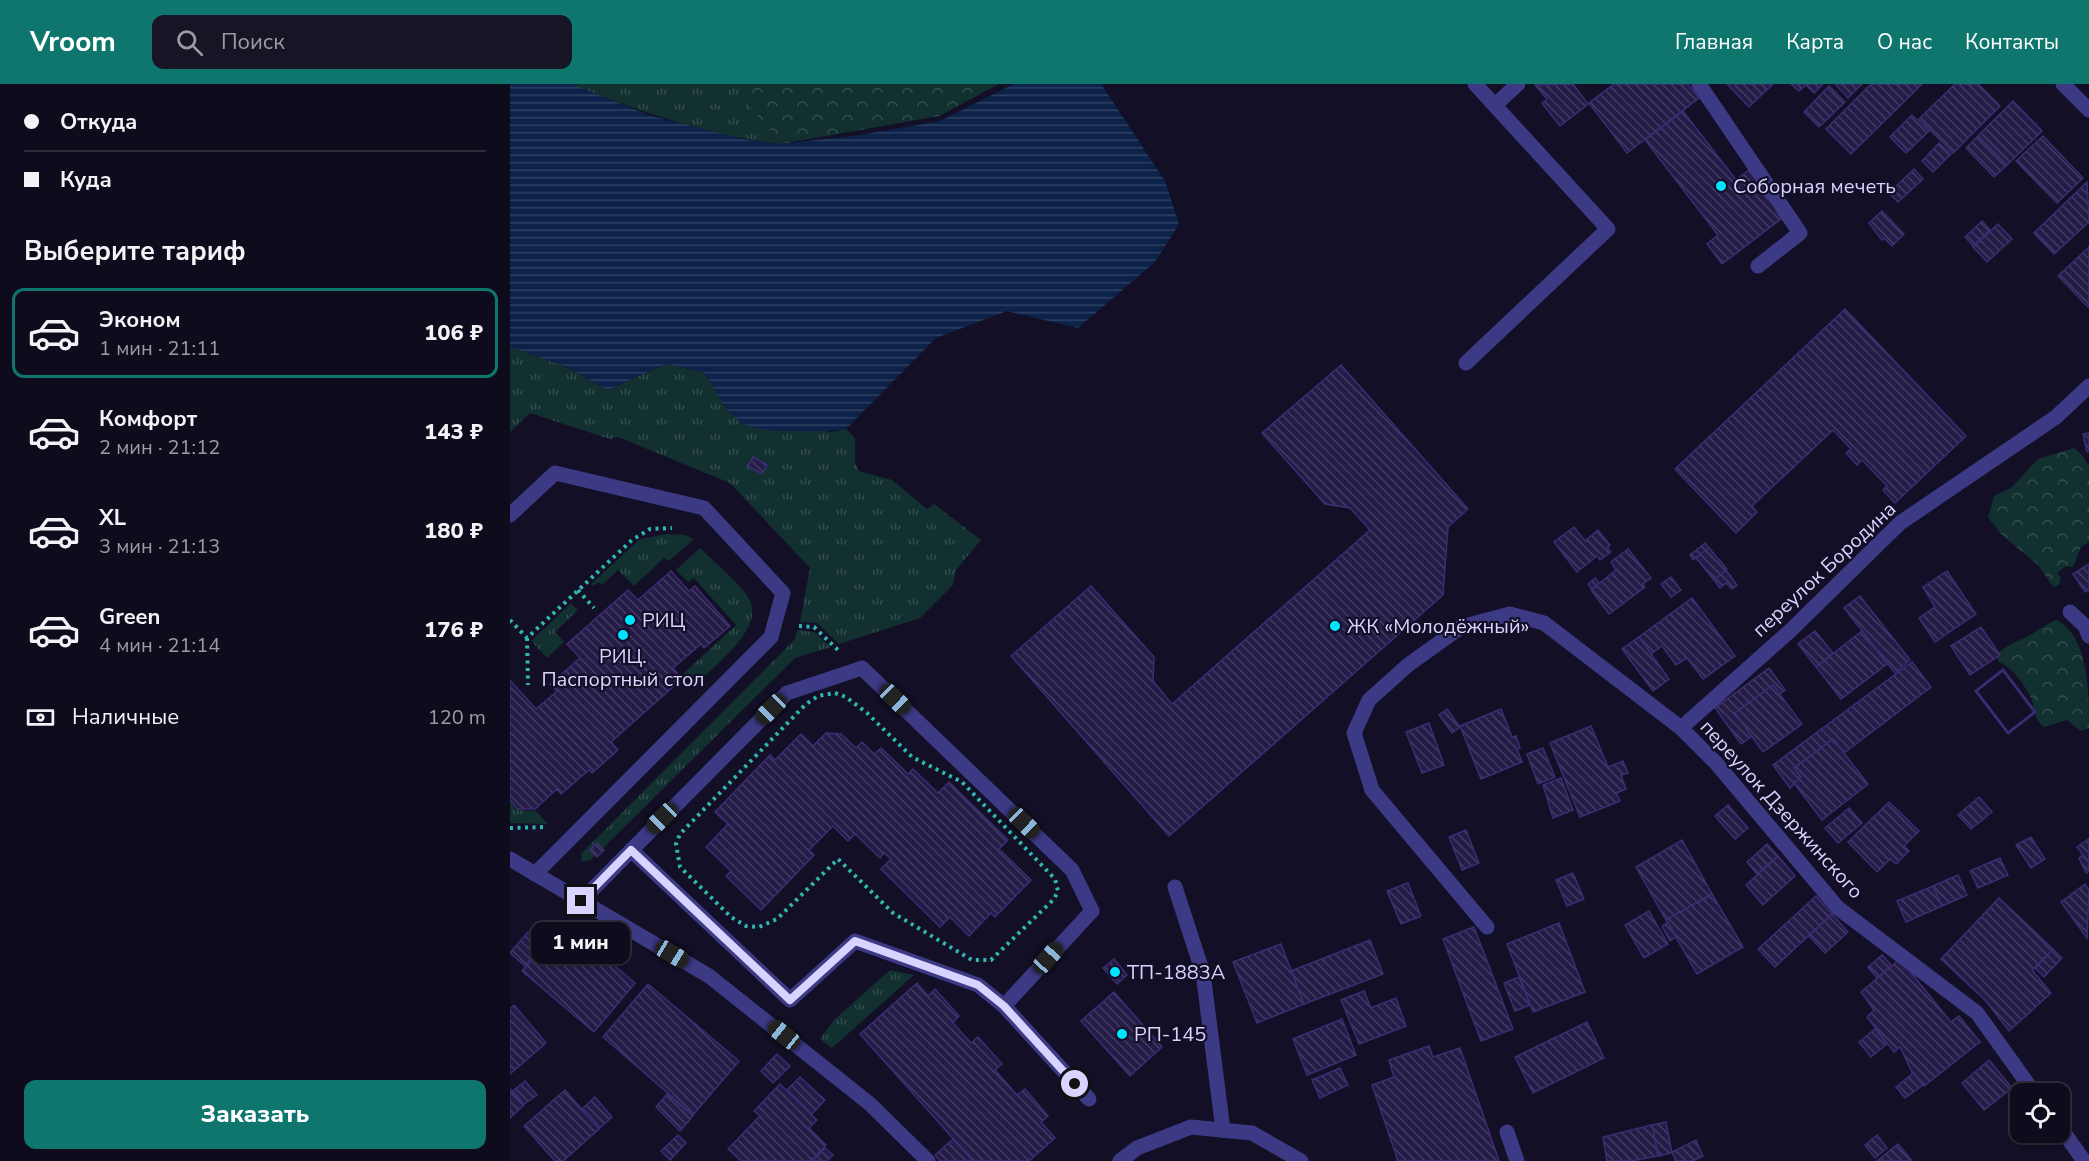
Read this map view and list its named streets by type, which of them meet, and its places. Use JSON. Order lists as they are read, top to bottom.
{
  "streets": {
    "street": ["переулок Бородина", "переулок Дзержинского"]
  },
  "crossings": [
    ["переулок Бородина", "переулок Дзержинского"]
  ],
  "places": [
    "Соборная мечеть",
    "РИЦ",
    "ЖК «Молодёжный»",
    "РИЦ. Паспортный стол",
    "ТП-1883А",
    "РП-145"
  ],
  "page": {
    "header": "Vroom",
    "search": "Поиск",
    "nav": [
      "Главная",
      "Карта",
      "О нас",
      "Контакты"
    ],
    "banner": ["Откуда", "Куда"],
    "heading": "Выберите тариф",
    "list": [
      {
        "name": "Эконом",
        "note": "1 мин · 21:11",
        "value": "106 ₽"
      },
      {
        "name": "Комфорт",
        "note": "2 мин · 21:12",
        "value": "143 ₽"
      },
      {
        "name": "XL",
        "note": "3 мин · 21:13",
        "value": "180 ₽"
      },
      {
        "name": "Green",
        "note": "4 мин · 21:14",
        "value": "176 ₽"
      }
    ],
    "pay": ["Наличные", "120 m"],
    "bubble": "1 мин",
    "buttons": "Заказать"
  }
}
